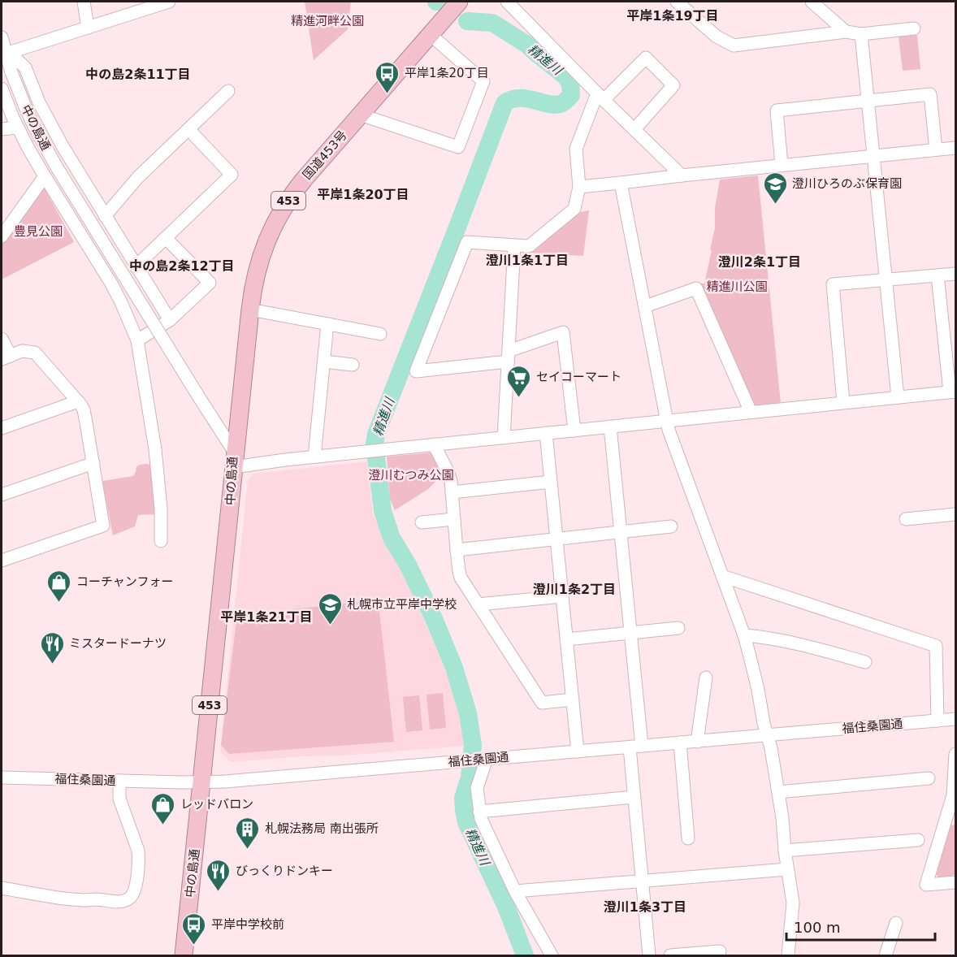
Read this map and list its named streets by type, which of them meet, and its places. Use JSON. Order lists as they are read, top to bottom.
{
  "streets": {
    "highway": ["中の島通", "国道453号", "453"],
    "street": ["福住桑園通"]
  },
  "crossings": [
    ["中の島通", "国道453号"],
    ["中の島通", "福住桑園通"]
  ],
  "districts": [
    "平岸1条19丁目",
    "中の島2条11丁目",
    "平岸1条20丁目",
    "澄川1条1丁目",
    "澄川2条1丁目",
    "中の島2条12丁目",
    "澄川1条2丁目",
    "平岸1条21丁目",
    "澄川1条3丁目"
  ],
  "water": ["精進川"],
  "parks": [
    "精進河畔公園",
    "豊見公園",
    "精進川公園",
    "澄川むつみ公園"
  ],
  "places": {
    "bus stop": ["平岸1条20丁目", "平岸中学校前"],
    "school or university": ["澄川ひろのぶ保育園", "札幌市立平岸中学校"],
    "supermarket": ["セイコーマート"],
    "shop": ["コーチャンフォー", "レッドバロン"],
    "restaurant": ["ミスタードーナツ", "びっくりドンキー"],
    "building": ["札幌法務局 南出張所"]
  },
  "scale_bar": "100 m"
}
